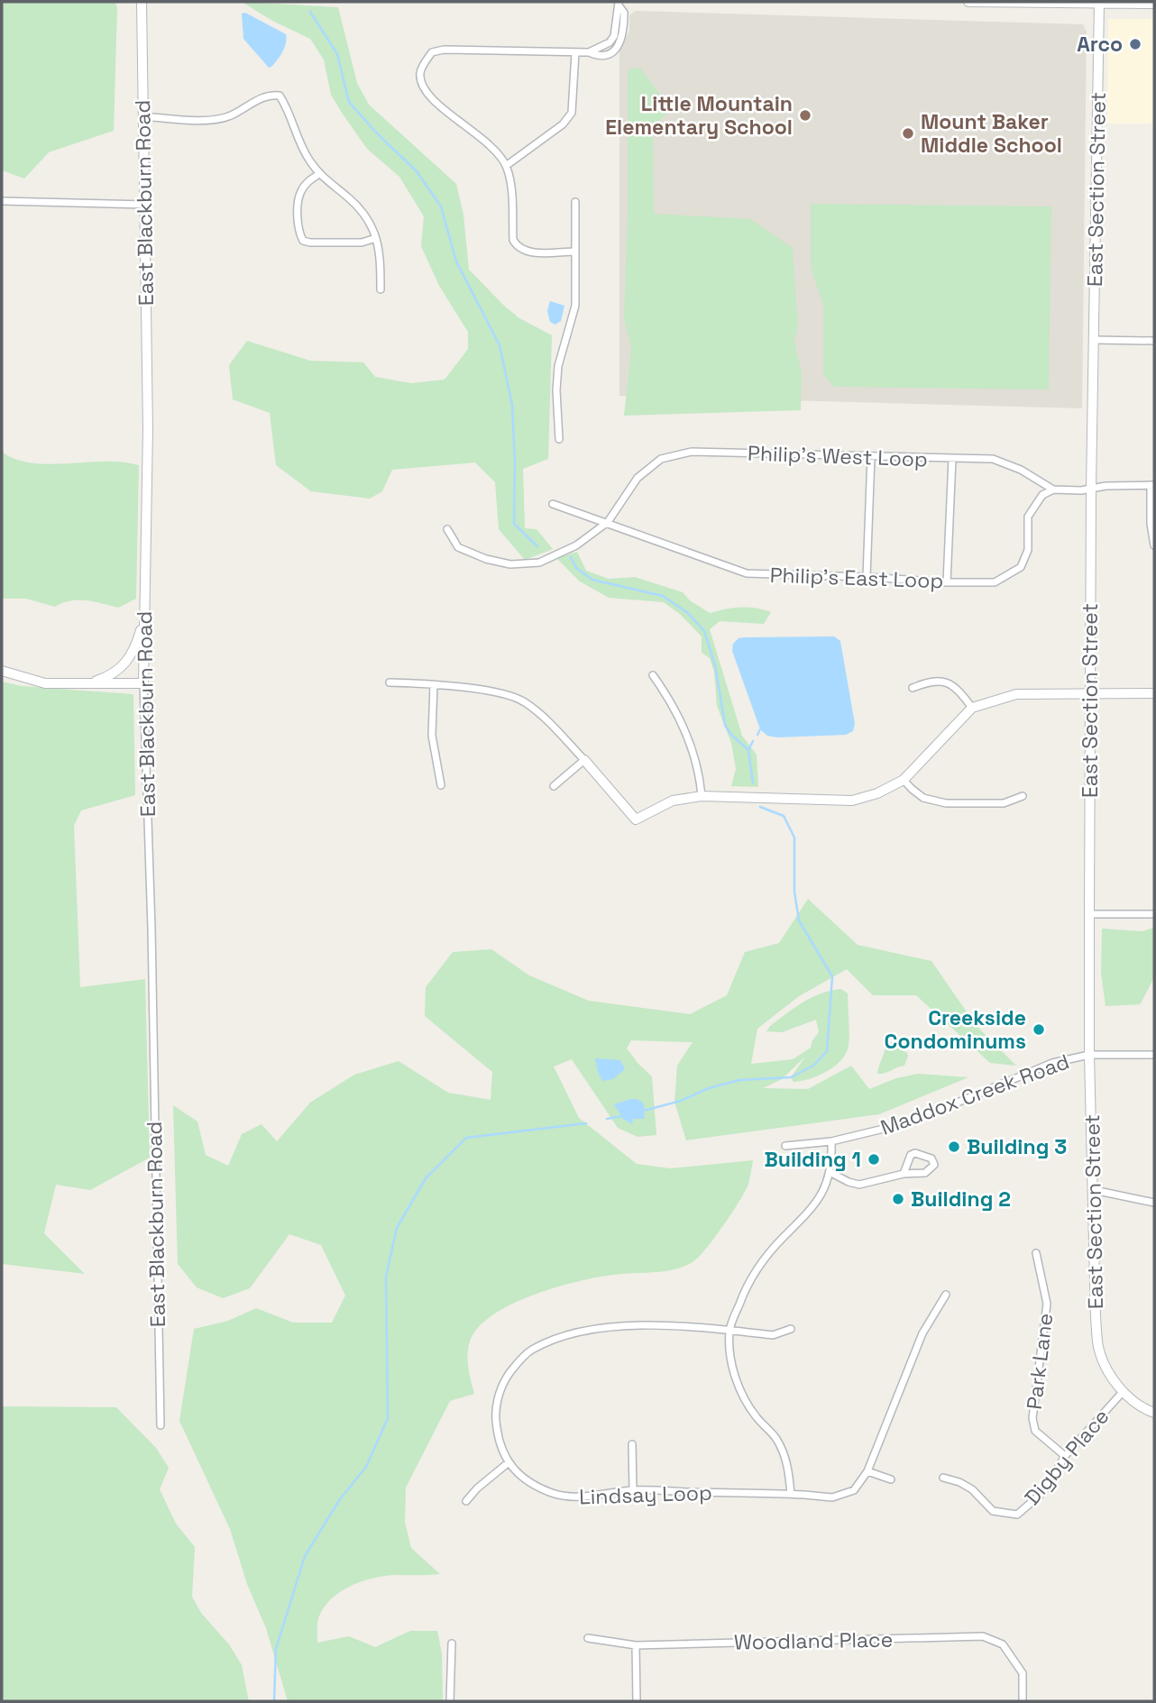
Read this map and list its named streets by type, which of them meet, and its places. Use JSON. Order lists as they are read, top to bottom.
{
  "streets": {
    "street": [
      "East Section Street",
      "East Blackburn Road",
      "Philip's West Loop",
      "Philip's East Loop",
      "Maddox Creek Road",
      "Park Lane",
      "Digby Place",
      "Lindsay Loop",
      "Woodland Place"
    ]
  },
  "crossings": [
    ["East Section Street", "Maddox Creek Road"],
    ["East Section Street", "Digby Place"],
    ["Philip's West Loop", "Philip's East Loop"],
    ["Park Lane", "Digby Place"]
  ],
  "places": [
    "Arco",
    "Little Mountain Elementary School",
    "Mount Baker Middle School",
    "Creekside Condominums",
    "Building 3",
    "Building 1",
    "Building 2"
  ]
}
